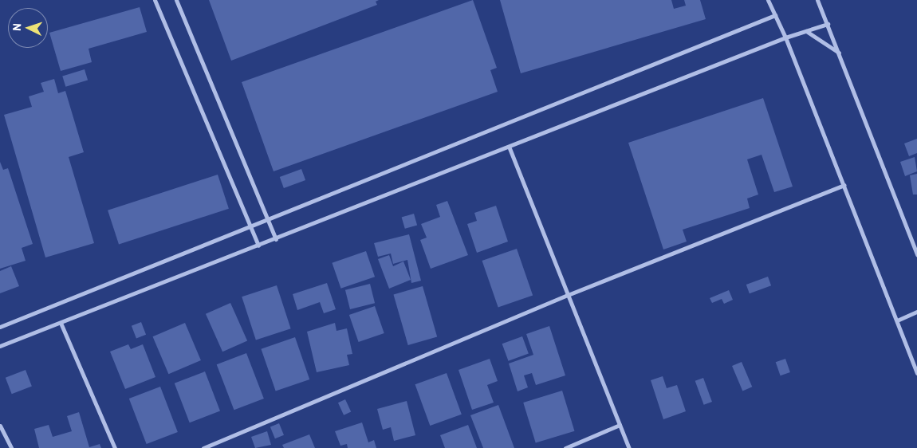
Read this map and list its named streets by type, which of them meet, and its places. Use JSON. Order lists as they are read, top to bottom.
{
  "north": "left"
}
